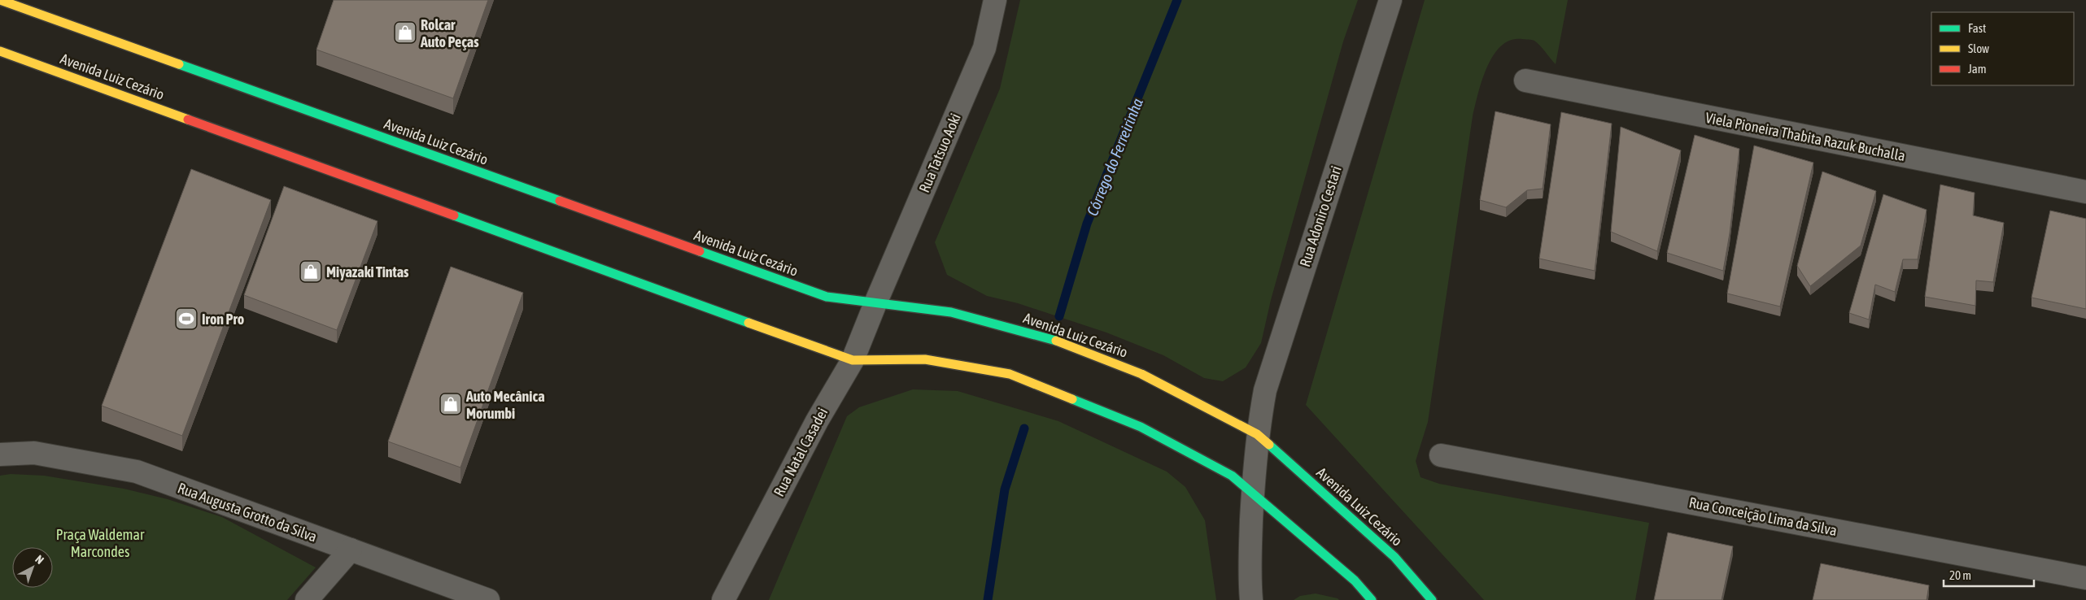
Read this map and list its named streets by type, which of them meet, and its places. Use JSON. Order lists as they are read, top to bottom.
{
  "streets": {
    "street": [
      "Avenida Luiz Cezário",
      "Viela Pioneira Thabita Razuk Buchalla",
      "Rua Tatsuo Aoki",
      "Rua Adoniro Cestari",
      "Rua Natal Casadei",
      "Rua Augusta Grotto da Silva",
      "Rua Conceição Lima da Silva"
    ]
  },
  "crossings": [
    ["Avenida Luiz Cezário", "Rua Tatsuo Aoki"],
    ["Avenida Luiz Cezário", "Rua Adoniro Cestari"],
    ["Avenida Luiz Cezário", "Rua Natal Casadei"],
    ["Rua Tatsuo Aoki", "Rua Natal Casadei"]
  ],
  "water": ["Córrego do Ferreirinha"],
  "parks": ["Praça Waldemar Marcondes"],
  "places": {
    "shop": ["Rolcar Auto Peças", "Miyazaki Tintas", "Auto Mecânica Morumbi"],
    "sports": ["Iron Pro"]
  },
  "legend": ["Fast", "Slow", "Jam"],
  "scale_bar": "20 m",
  "north": "top right"
}
